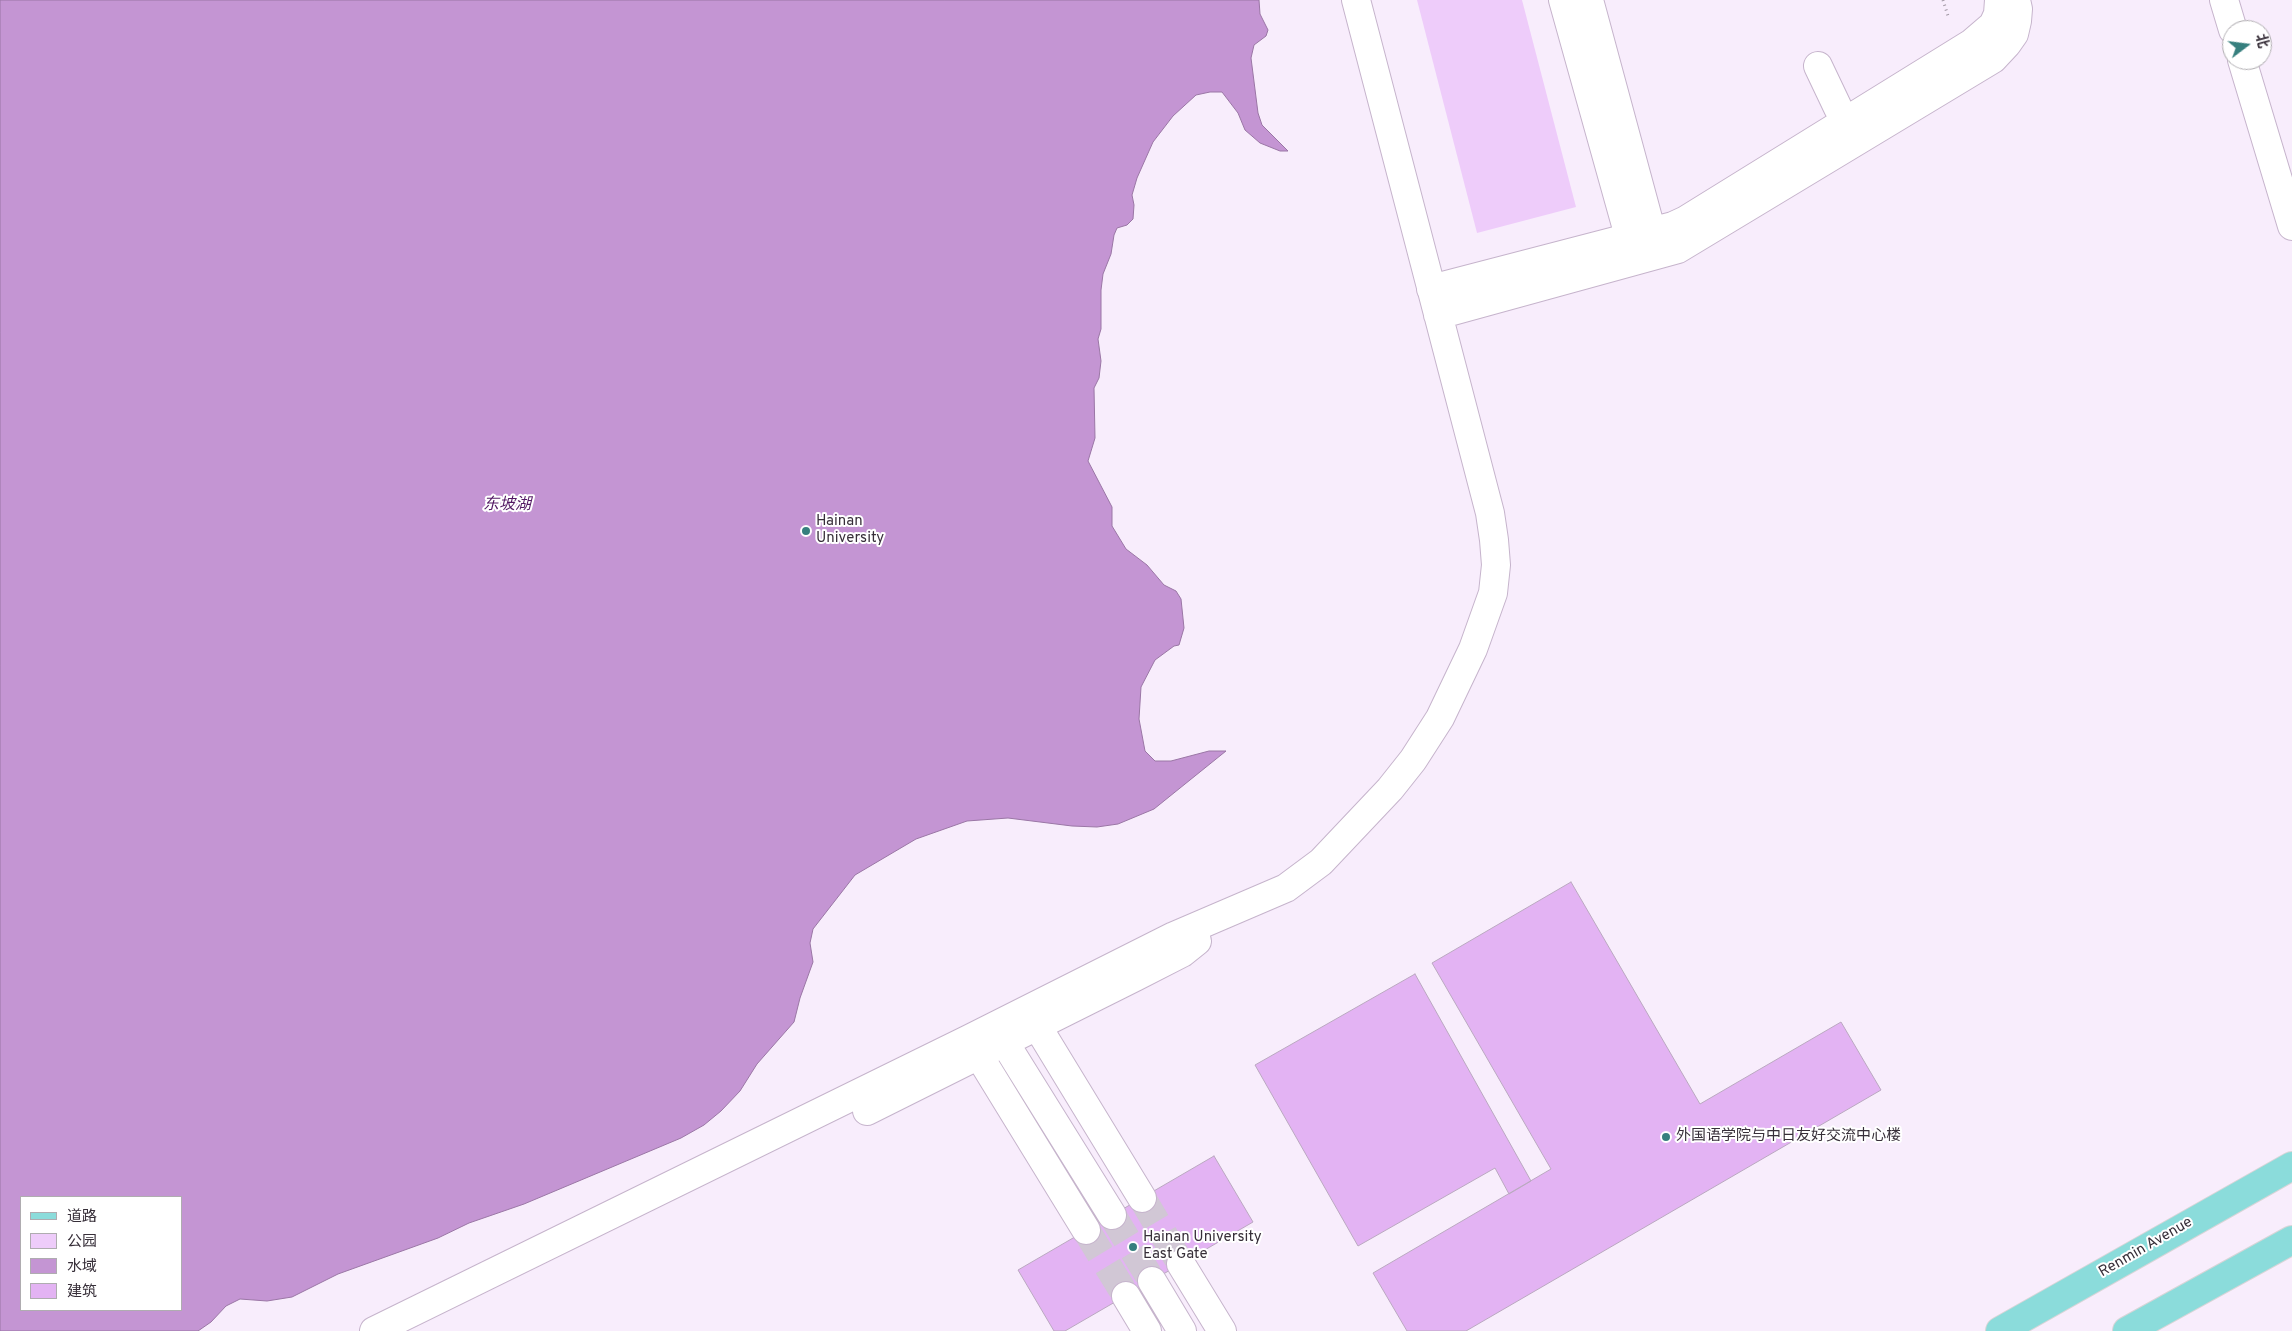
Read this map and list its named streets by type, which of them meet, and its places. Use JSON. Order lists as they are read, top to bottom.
{
  "streets": {
    "main road": ["Renmin Avenue"]
  },
  "water": ["东坡湖"],
  "places": ["Hainan University", "外国语学院与中日友好交流中心楼", "Hainan University East Gate"],
  "legend": [
    "道路",
    "公园",
    "水域",
    "建筑"
  ],
  "north": "right"
}
